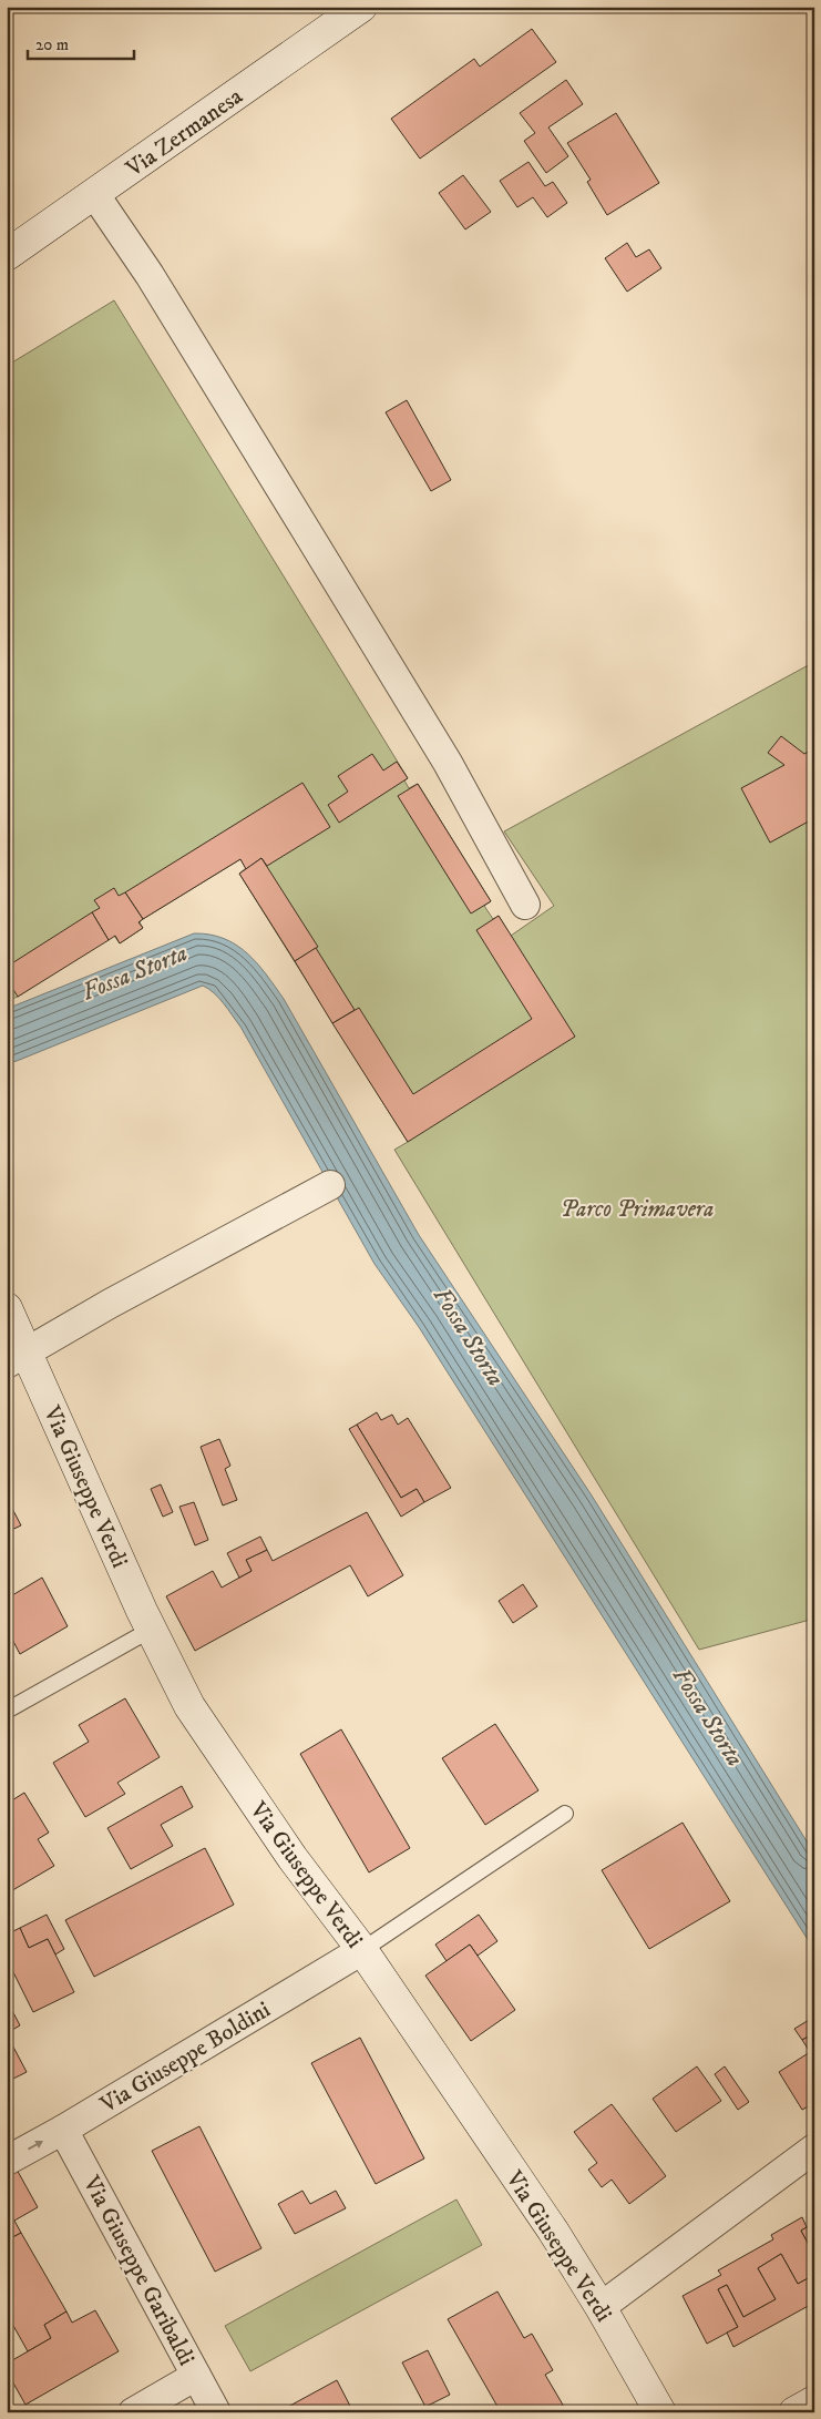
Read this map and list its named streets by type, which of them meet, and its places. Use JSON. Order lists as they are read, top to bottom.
{
  "streets": {
    "street": [
      "Via Zermanesa",
      "Via Giuseppe Verdi",
      "Via Giuseppe Boldini",
      "Via Giuseppe Garibaldi"
    ]
  },
  "crossings": [
    ["Via Giuseppe Verdi", "Via Giuseppe Boldini"],
    ["Via Giuseppe Boldini", "Via Giuseppe Garibaldi"]
  ],
  "water": ["Fossa Storta"],
  "parks": ["Parco Primavera"],
  "scale_bar": "20 m"
}
